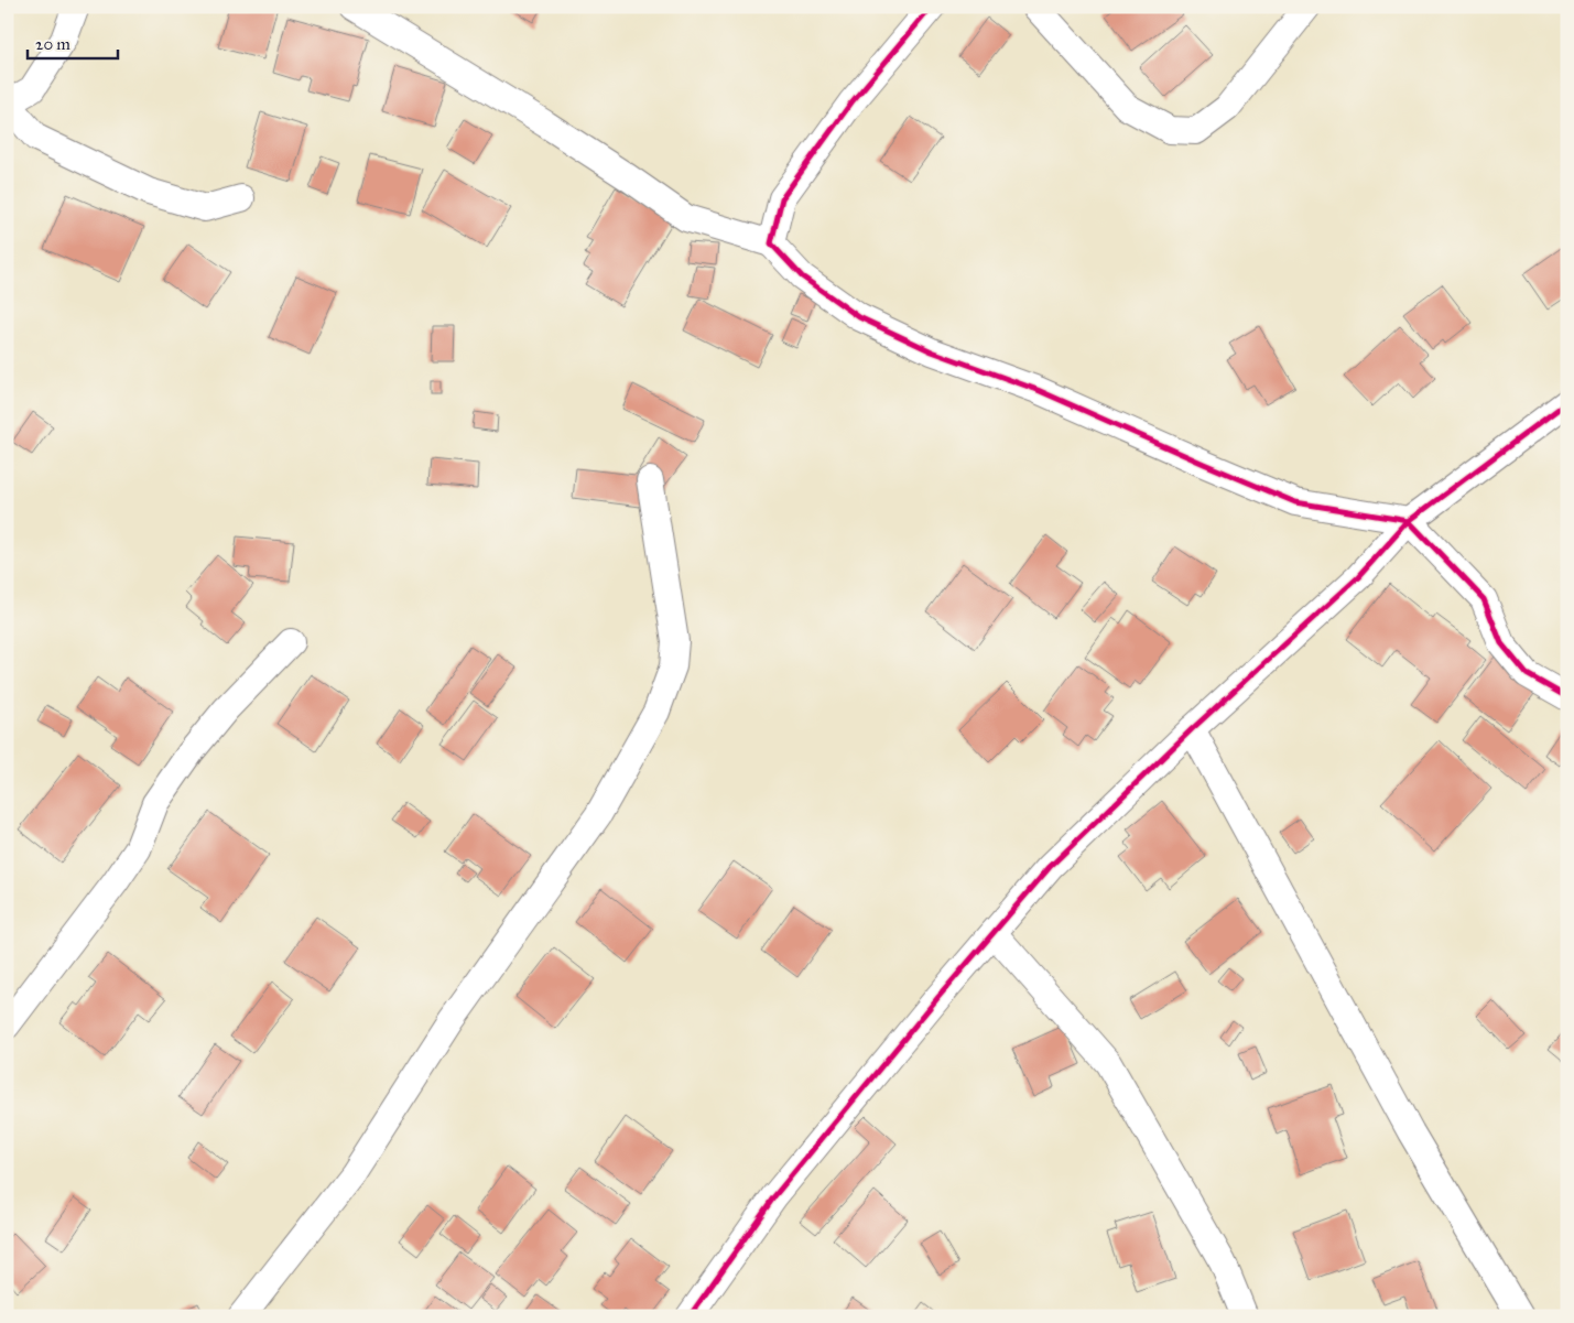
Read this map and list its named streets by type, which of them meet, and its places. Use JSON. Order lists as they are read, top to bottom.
{
  "scale_bar": "20 m"
}
